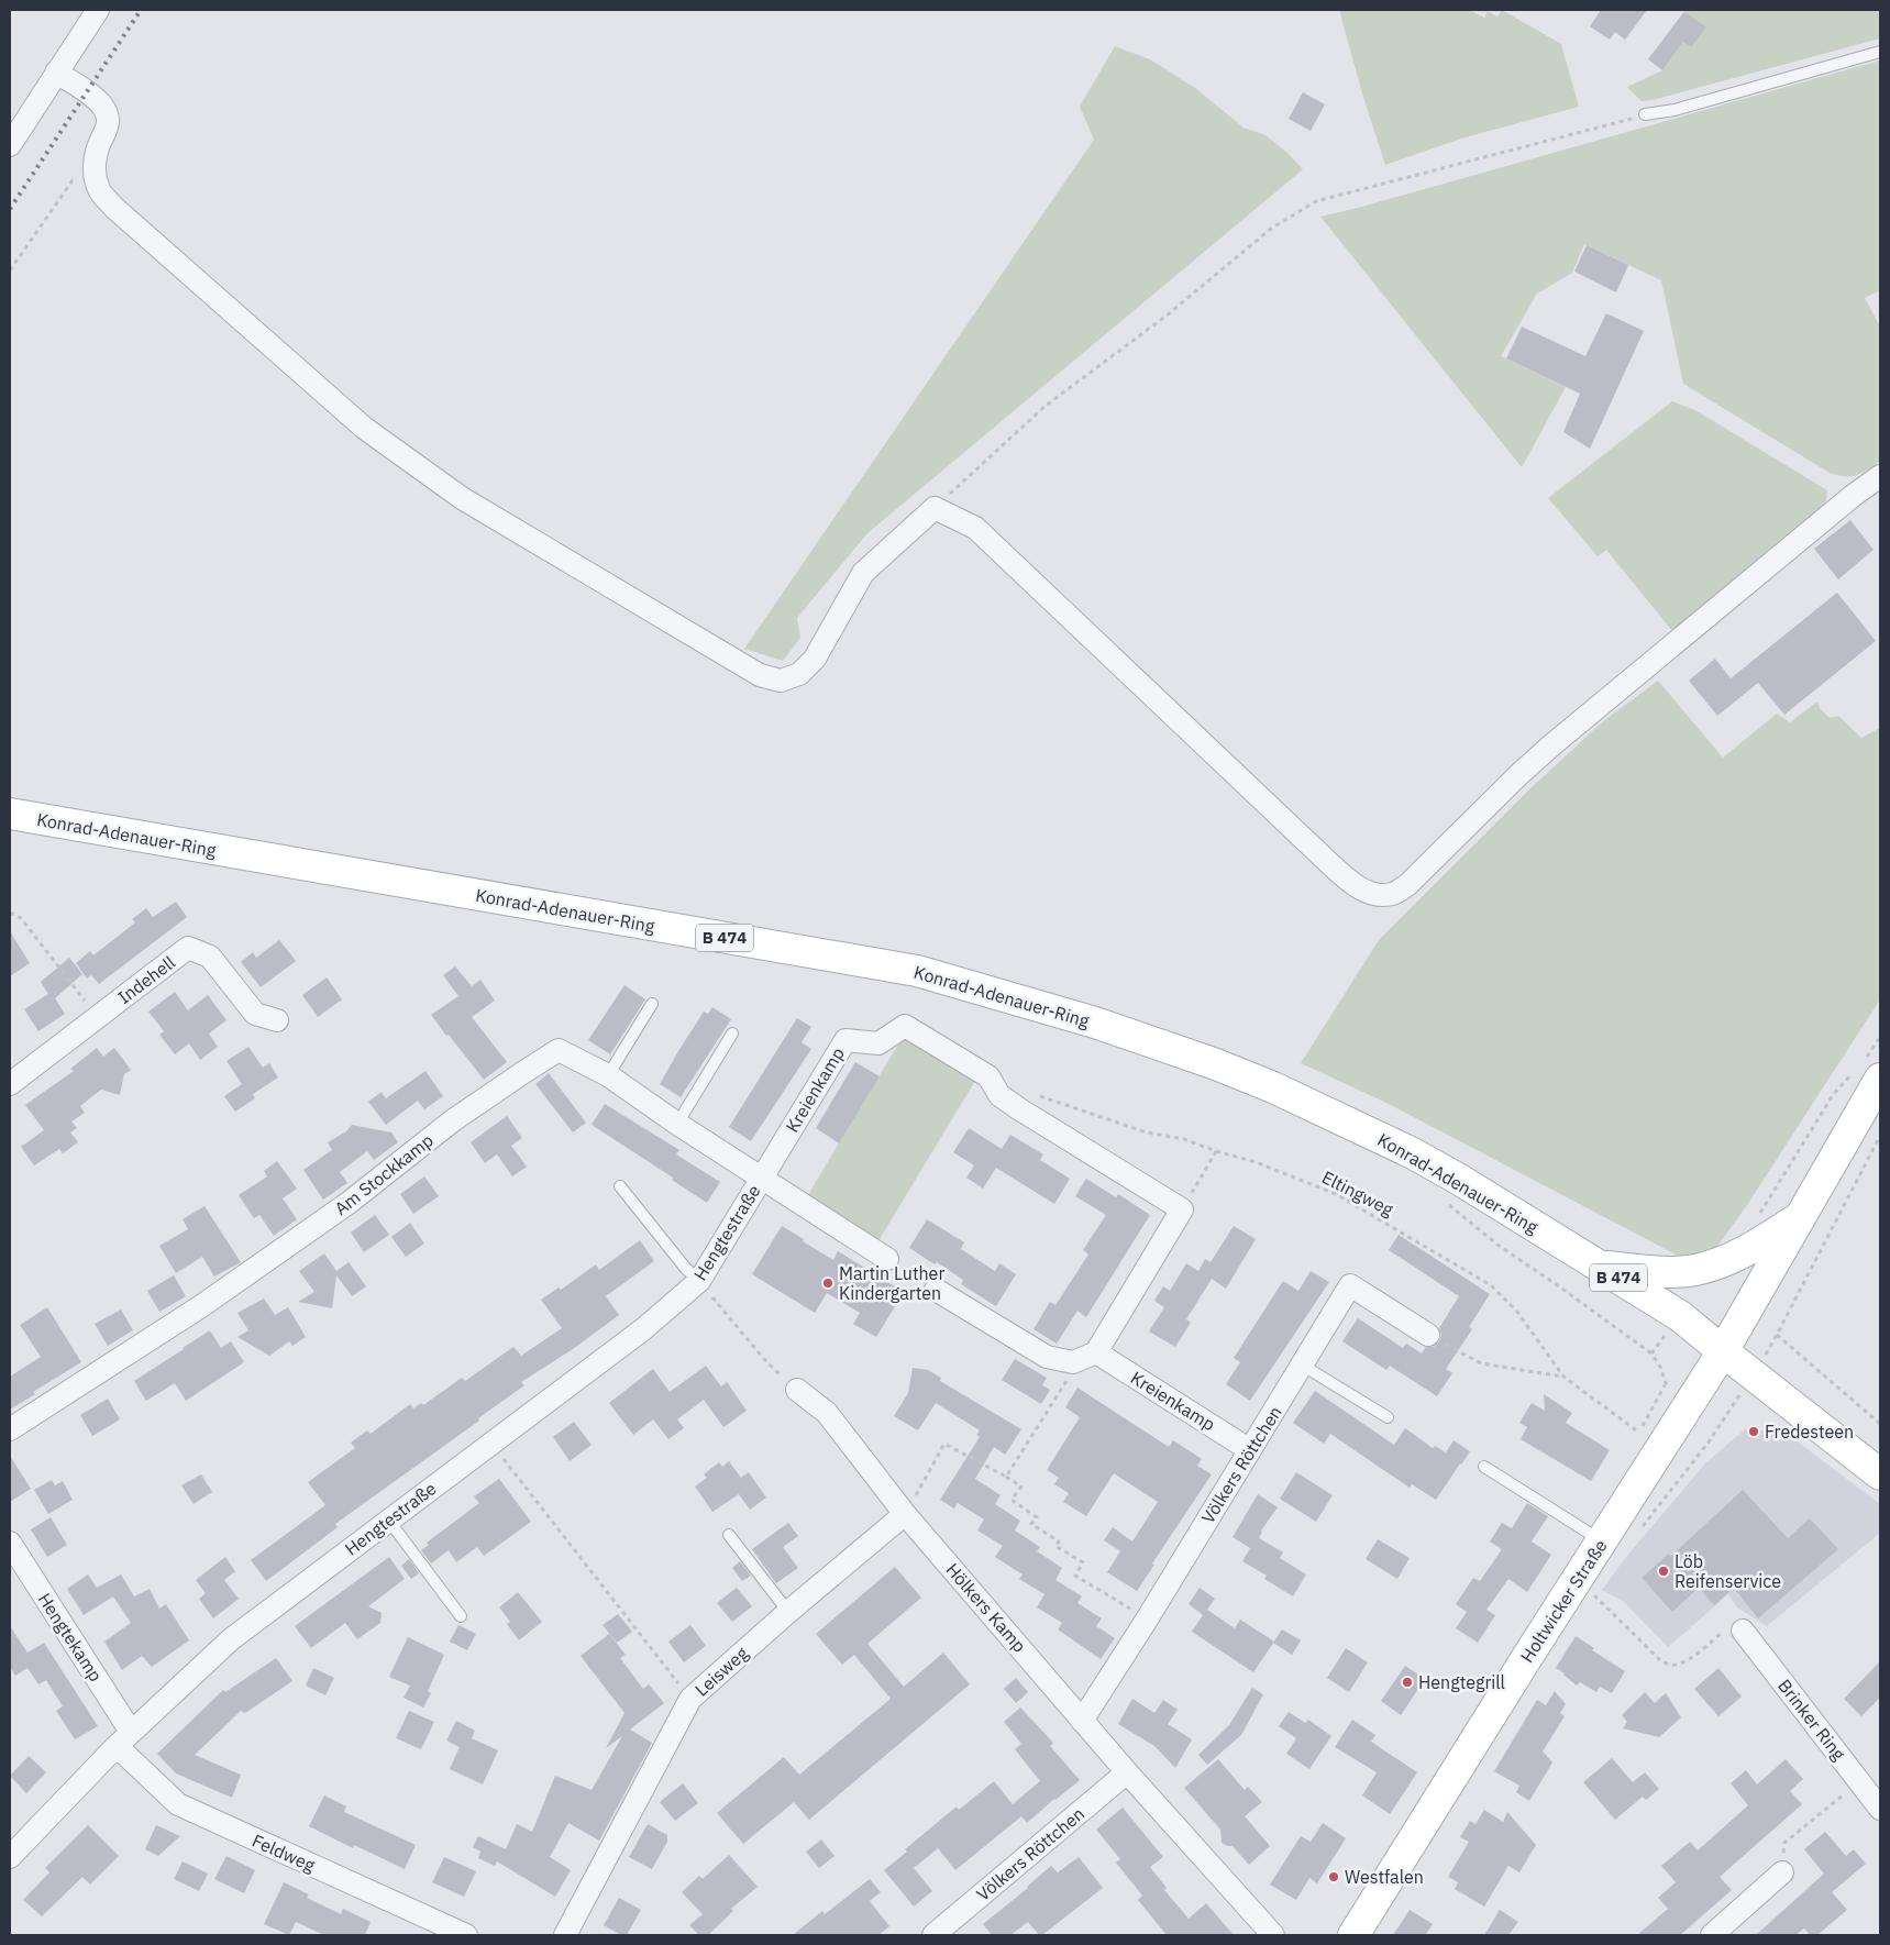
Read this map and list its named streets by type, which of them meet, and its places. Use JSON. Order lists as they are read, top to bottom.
{
  "streets": {
    "main road": ["Konrad-Adenauer-Ring", "B 474", "Holtwicker Straße"],
    "street": [
      "Indehell",
      "Kreienkamp",
      "Am Stockkamp",
      "Hengtestraße",
      "Völkers Röttchen",
      "Hölkers Kamp",
      "Hengtekamp",
      "Leisweg",
      "Brinker Ring",
      "Feldweg"
    ],
    "path": ["Eltingweg"]
  },
  "crossings": [
    ["Konrad-Adenauer-Ring", "Holtwicker Straße"],
    ["Kreienkamp", "Am Stockkamp"],
    ["Kreienkamp", "Hengtestraße"],
    ["Kreienkamp", "Völkers Röttchen"],
    ["Am Stockkamp", "Hengtestraße"],
    ["Hengtestraße", "Hengtekamp"],
    ["Hengtestraße", "Feldweg"],
    ["Völkers Röttchen", "Hölkers Kamp"],
    ["Hölkers Kamp", "Leisweg"],
    ["Hengtekamp", "Feldweg"]
  ],
  "places": [
    "Martin Luther Kindergarten",
    "Fredesteen",
    "Löb Reifenservice",
    "Hengtegrill",
    "Westfalen"
  ]
}
